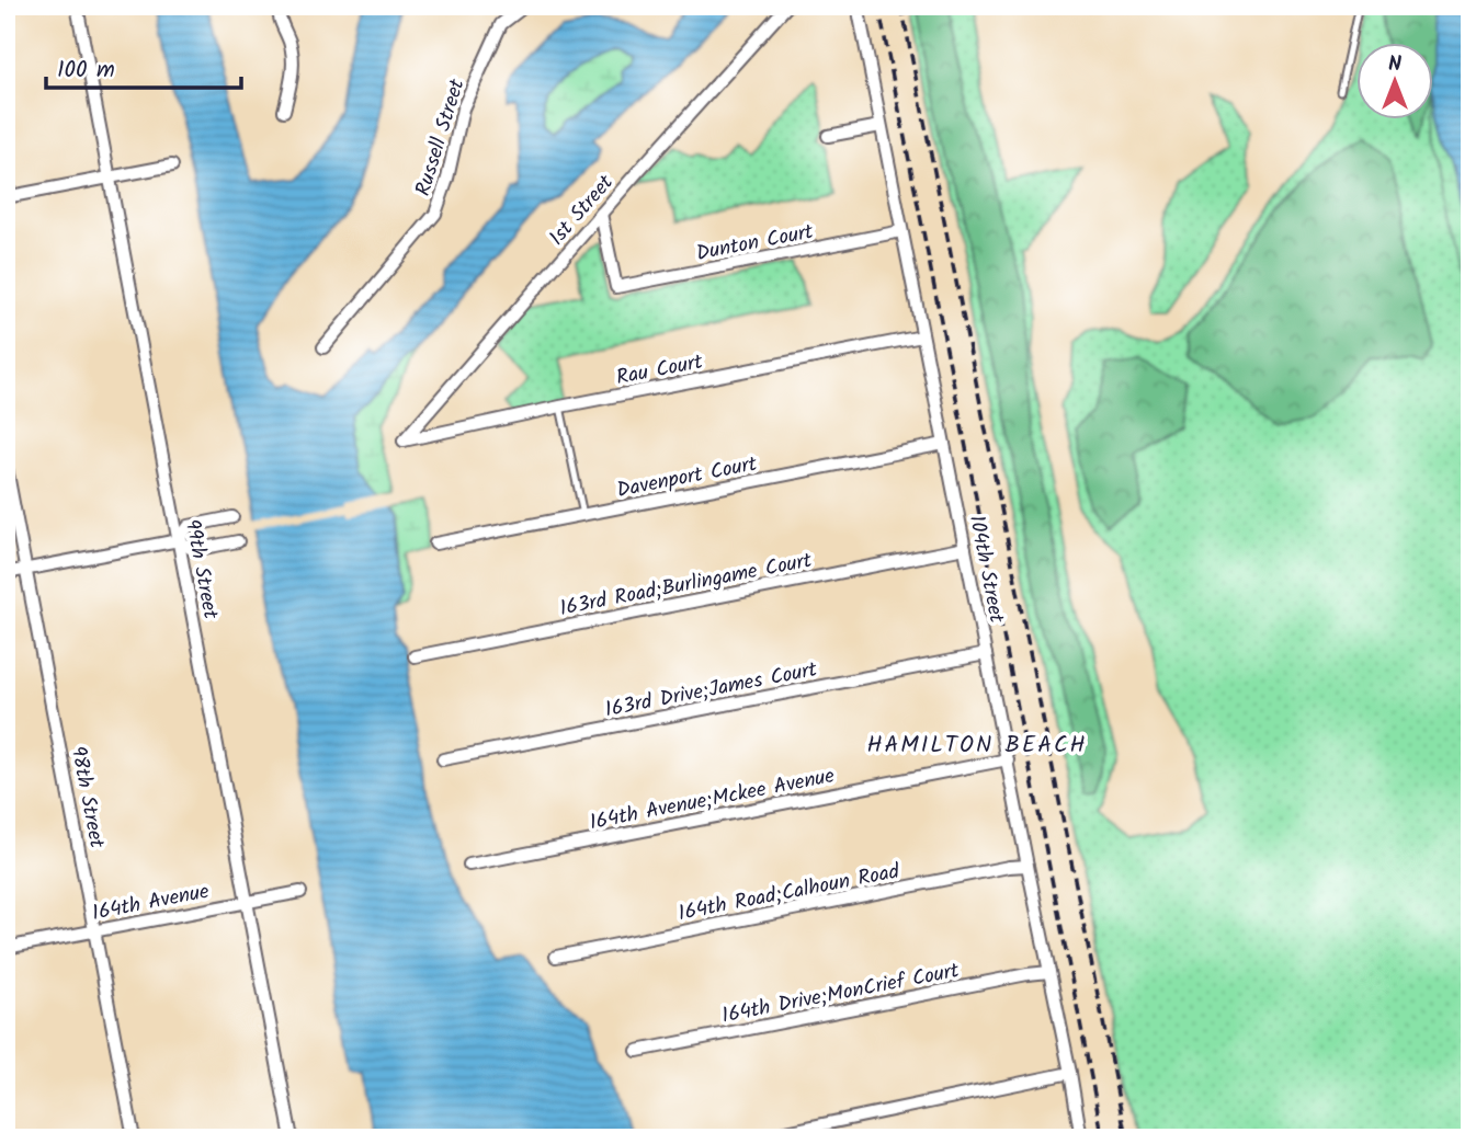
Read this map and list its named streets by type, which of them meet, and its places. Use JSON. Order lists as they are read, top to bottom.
{
  "streets": {
    "street": [
      "Russell Street",
      "1st Street",
      "Dunton Court",
      "Rau Court",
      "Davenport Court",
      "99th Street",
      "104th Street",
      "163rd Road;Burlingame Court",
      "163rd Drive;James Court",
      "98th Street",
      "164th Avenue;Mckee Avenue",
      "164th Road;Calhoun Road",
      "164th Avenue",
      "164th Drive;MonCrief Court"
    ]
  },
  "crossings": [
    ["1st Street", "Dunton Court"],
    ["1st Street", "Rau Court"],
    ["Dunton Court", "104th Street"],
    ["Rau Court", "104th Street"],
    ["Davenport Court", "104th Street"],
    ["99th Street", "164th Avenue"],
    ["104th Street", "163rd Road;Burlingame Court"],
    ["104th Street", "163rd Drive;James Court"],
    ["104th Street", "164th Avenue;Mckee Avenue"],
    ["104th Street", "164th Road;Calhoun Road"],
    ["104th Street", "164th Drive;MonCrief Court"],
    ["98th Street", "164th Avenue"]
  ],
  "districts": ["HAMILTON BEACH"],
  "scale_bar": "100 m",
  "north": "top"
}
